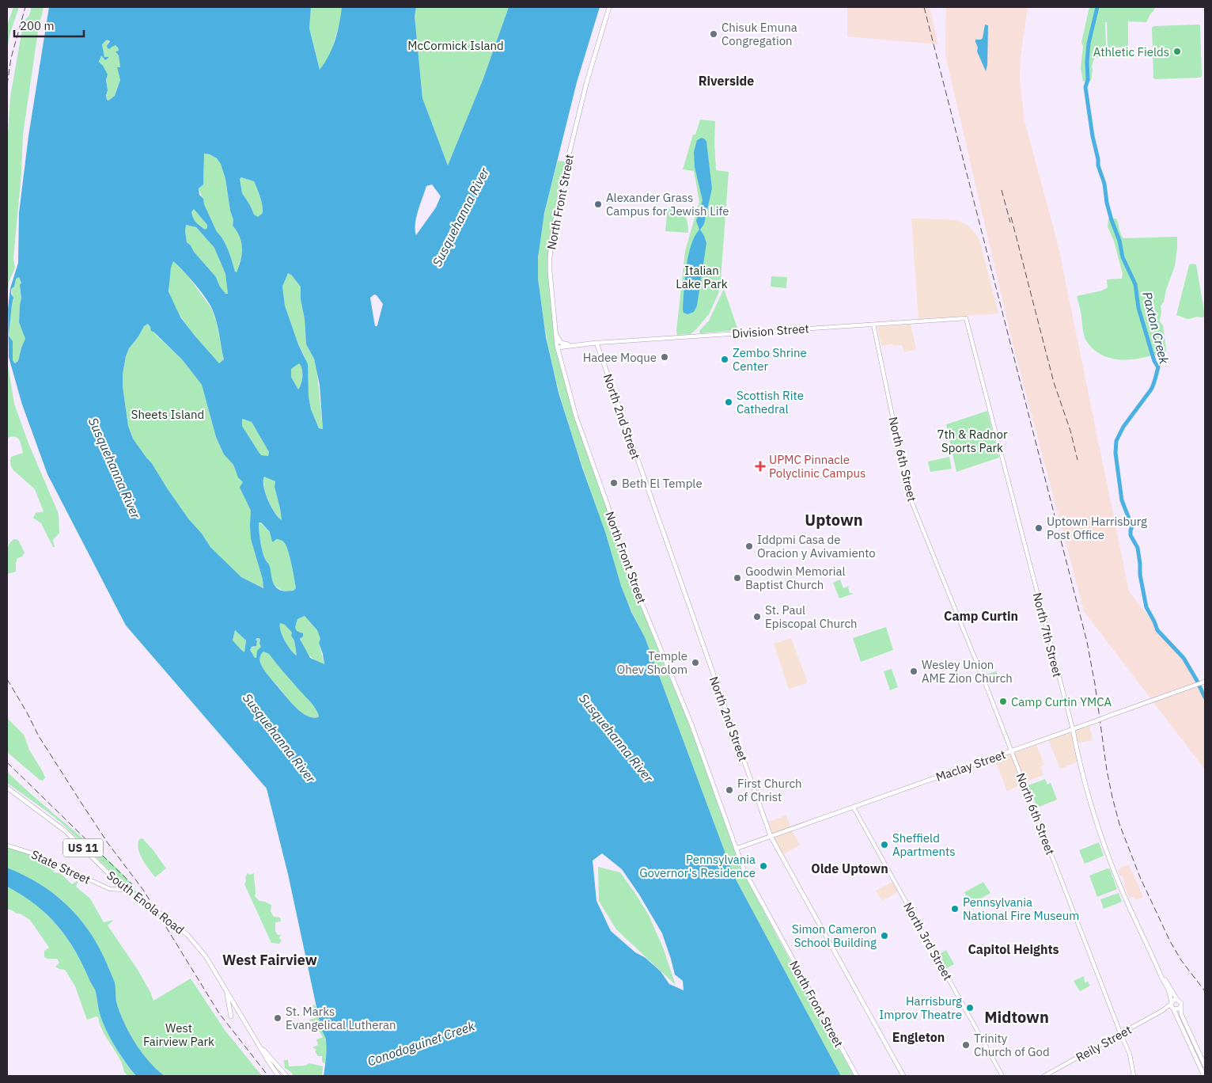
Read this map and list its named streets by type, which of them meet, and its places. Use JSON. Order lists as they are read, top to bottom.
{
  "streets": {
    "main road": [
      "North Front Street",
      "Division Street",
      "North 2nd Street",
      "North 6th Street",
      "North 7th Street",
      "Maclay Street",
      "US 11",
      "State Street",
      "South Enola Road",
      "North 3rd Street",
      "Reily Street"
    ]
  },
  "crossings": [
    ["North Front Street", "Division Street"],
    ["North Front Street", "Maclay Street"],
    ["Division Street", "North 2nd Street"],
    ["Division Street", "North 6th Street"],
    ["Division Street", "North 7th Street"],
    ["North 2nd Street", "Maclay Street"],
    ["North 6th Street", "Maclay Street"],
    ["North 6th Street", "Reily Street"],
    ["North 7th Street", "Maclay Street"],
    ["North 7th Street", "Reily Street"],
    ["Maclay Street", "North 3rd Street"],
    ["State Street", "South Enola Road"]
  ],
  "districts": [
    "Riverside",
    "Uptown",
    "Camp Curtin",
    "Olde Uptown",
    "Capitol Heights",
    "West Fairview",
    "Midtown",
    "Engleton"
  ],
  "water": ["Susquehanna River", "Paxton Creek", "Conodoguinet Creek"],
  "parks": [
    "McCormick Island",
    "Italian Lake Park",
    "Sheets Island",
    "7th & Radnor Sports Park",
    "West Fairview Park"
  ],
  "places": {
    "other": [
      "Chisuk Emuna Congregation",
      "Athletic Fields",
      "Alexander Grass Campus for Jewish Life",
      "Hadee Moque",
      "Zembo Shrine Center",
      "Scottish Rite Cathedral",
      "Beth El Temple",
      "Uptown Harrisburg Post Office",
      "Iddpmi Casa de Oracion y Avivamiento",
      "Goodwin Memorial Baptist Church",
      "St. Paul Episcopal Church",
      "Temple Ohev Sholom",
      "Wesley Union AME Zion Church",
      "Camp Curtin YMCA",
      "First Church of Christ",
      "Sheffield Apartments",
      "Pennsylvania Governor's Residence",
      "Pennsylvania National Fire Museum",
      "Simon Cameron School Building",
      "Harrisburg Improv Theatre",
      "St. Marks Evangelical Lutheran",
      "Trinity Church of God"
    ],
    "health": ["UPMC Pinnacle Polyclinic Campus"]
  },
  "scale_bar": "200 m"
}
